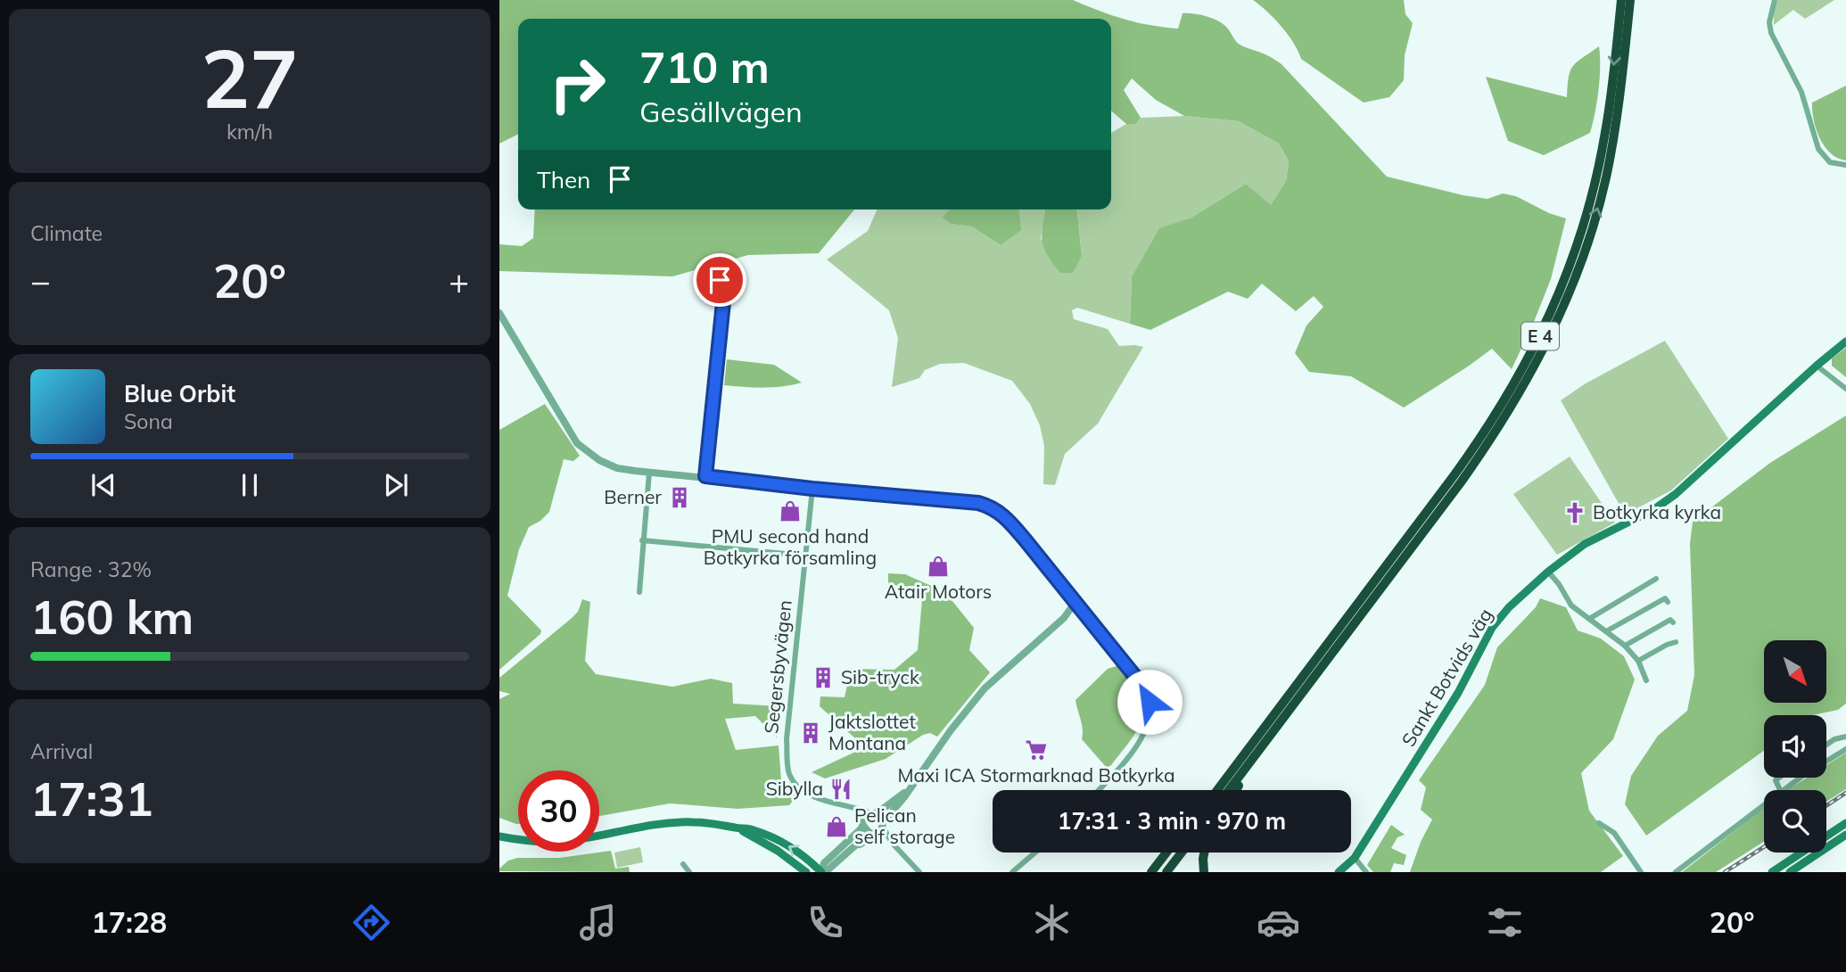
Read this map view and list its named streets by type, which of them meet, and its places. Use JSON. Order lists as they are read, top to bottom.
{
  "streets": {
    "highway": ["E 4"],
    "main road": ["Sankt Botvids väg"],
    "street": ["Segersbyvägen"]
  },
  "places": {
    "building": ["Berner", "Sib-tryck", "Jaktslottet Montana"],
    "shop": ["PMU second hand Botkyrka församling", "Atair Motors", "Pelican self storage"],
    "church": ["Botkyrka kyrka"],
    "supermarket": ["Maxi ICA Stormarknad Botkyrka"],
    "restaurant": ["Sibylla"]
  },
  "north": "bottom right",
  "page": {
    "tile": [
      ["27", "km/h"],
      "Climate",
      ["Range · 32%", "160 km"],
      ["Arrival", "17:31"]
    ],
    "turn": ["710 m", "Gesällvägen"],
    "then": "Then",
    "heat": ["−", "20°", "+"],
    "song": ["Blue Orbit", "Sona"],
    "limit": "30",
    "trip": "17:31 · 3 min · 970 m",
    "tabs": ["17:28", "20°"]
  }
}
